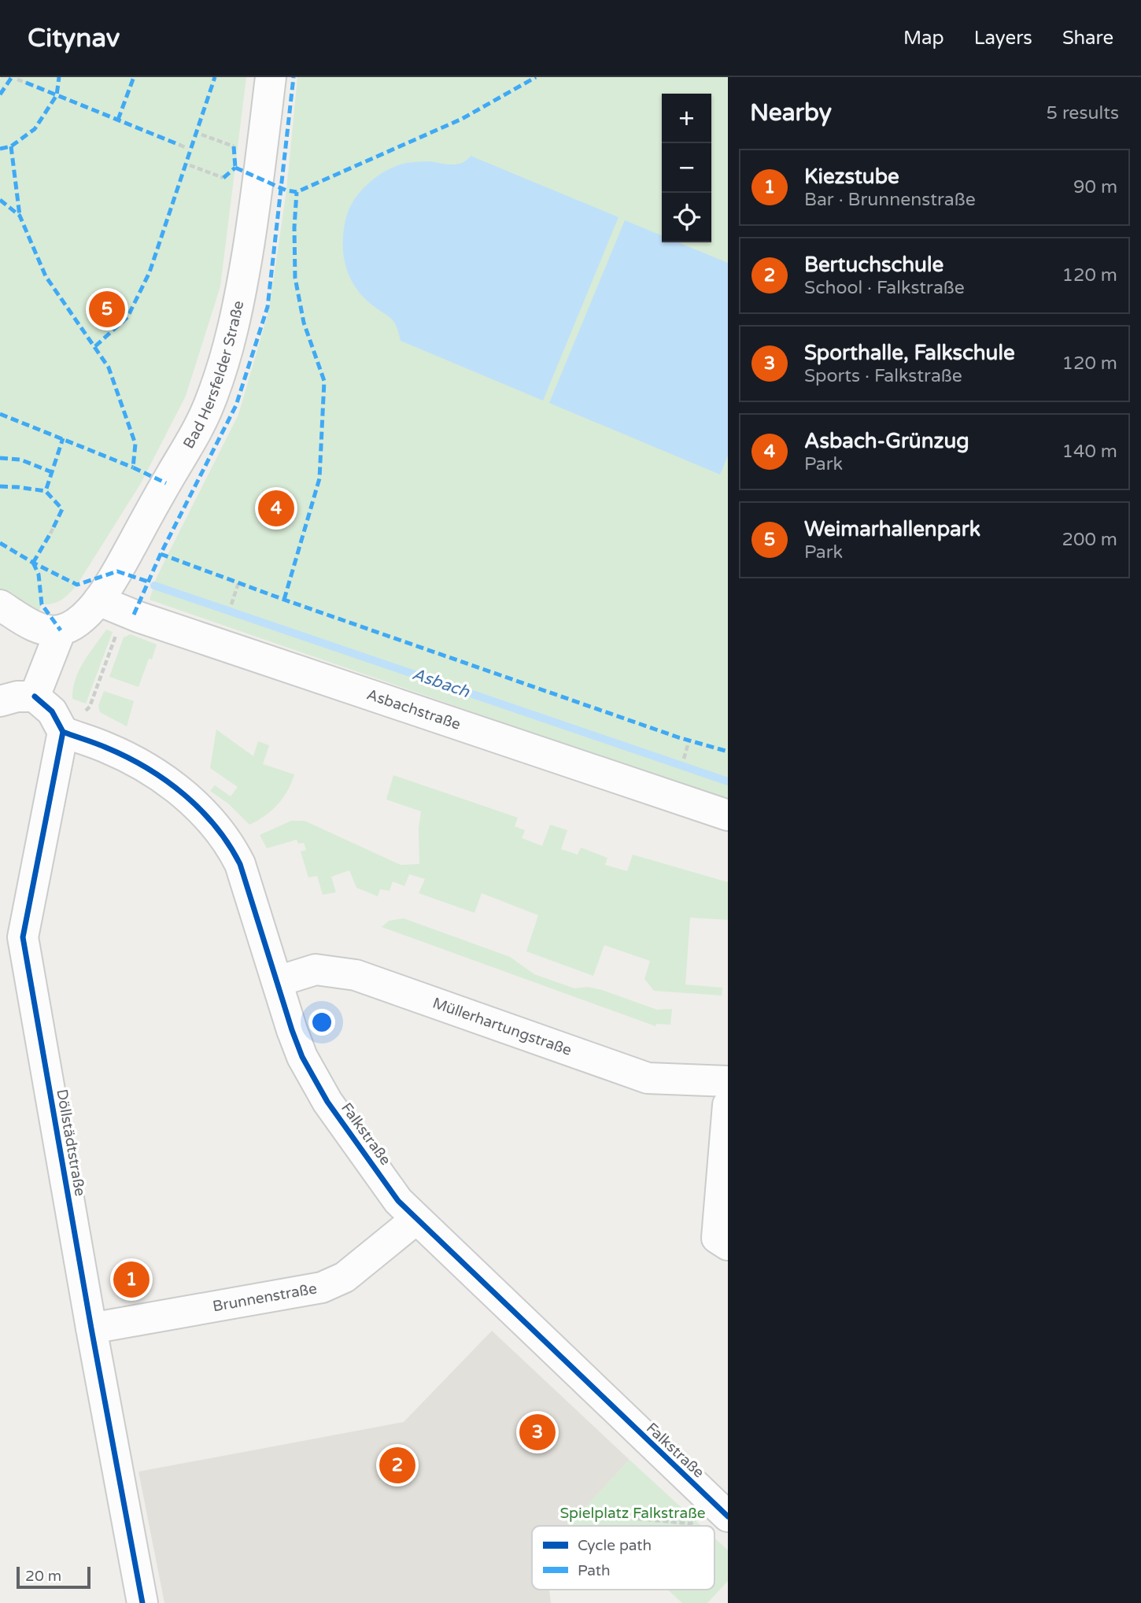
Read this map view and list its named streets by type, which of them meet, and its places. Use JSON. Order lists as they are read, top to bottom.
{
  "streets": {
    "street": [
      "Bad Hersfelder Straße",
      "Asbachstraße",
      "Müllerhartungstraße",
      "Falkstraße",
      "Döllstädtstraße",
      "Brunnenstraße"
    ]
  },
  "crossings": [
    ["Bad Hersfelder Straße", "Asbachstraße"],
    ["Müllerhartungstraße", "Falkstraße"],
    ["Falkstraße", "Döllstädtstraße"],
    ["Falkstraße", "Brunnenstraße"],
    ["Döllstädtstraße", "Brunnenstraße"]
  ],
  "water": ["Asbach"],
  "parks": ["Spielplatz Falkstraße"],
  "legend": ["Cycle path", "Path"],
  "scale_bar": "20 m",
  "page": {
    "header": "Citynav",
    "nav": ["Map", "Layers", "Share"],
    "heading": ["Nearby", "5 results"],
    "map_buttons": ["+", "−"],
    "list": [
      {
        "mark": "1",
        "name": "Kiezstube",
        "note": "Bar · Brunnenstraße",
        "value": "90 m"
      },
      {
        "mark": "2",
        "name": "Bertuchschule",
        "note": "School · Falkstraße",
        "value": "120 m"
      },
      {
        "mark": "3",
        "name": "Sporthalle, Falkschule",
        "note": "Sports · Falkstraße",
        "value": "120 m"
      },
      {
        "mark": "4",
        "name": "Asbach-Grünzug",
        "note": "Park",
        "value": "140 m"
      },
      {
        "mark": "5",
        "name": "Weimarhallenpark",
        "note": "Park",
        "value": "200 m"
      }
    ],
    "pins": [
      "5",
      "4",
      "1",
      "3",
      "2"
    ],
    "scale": "20 m"
  }
}
